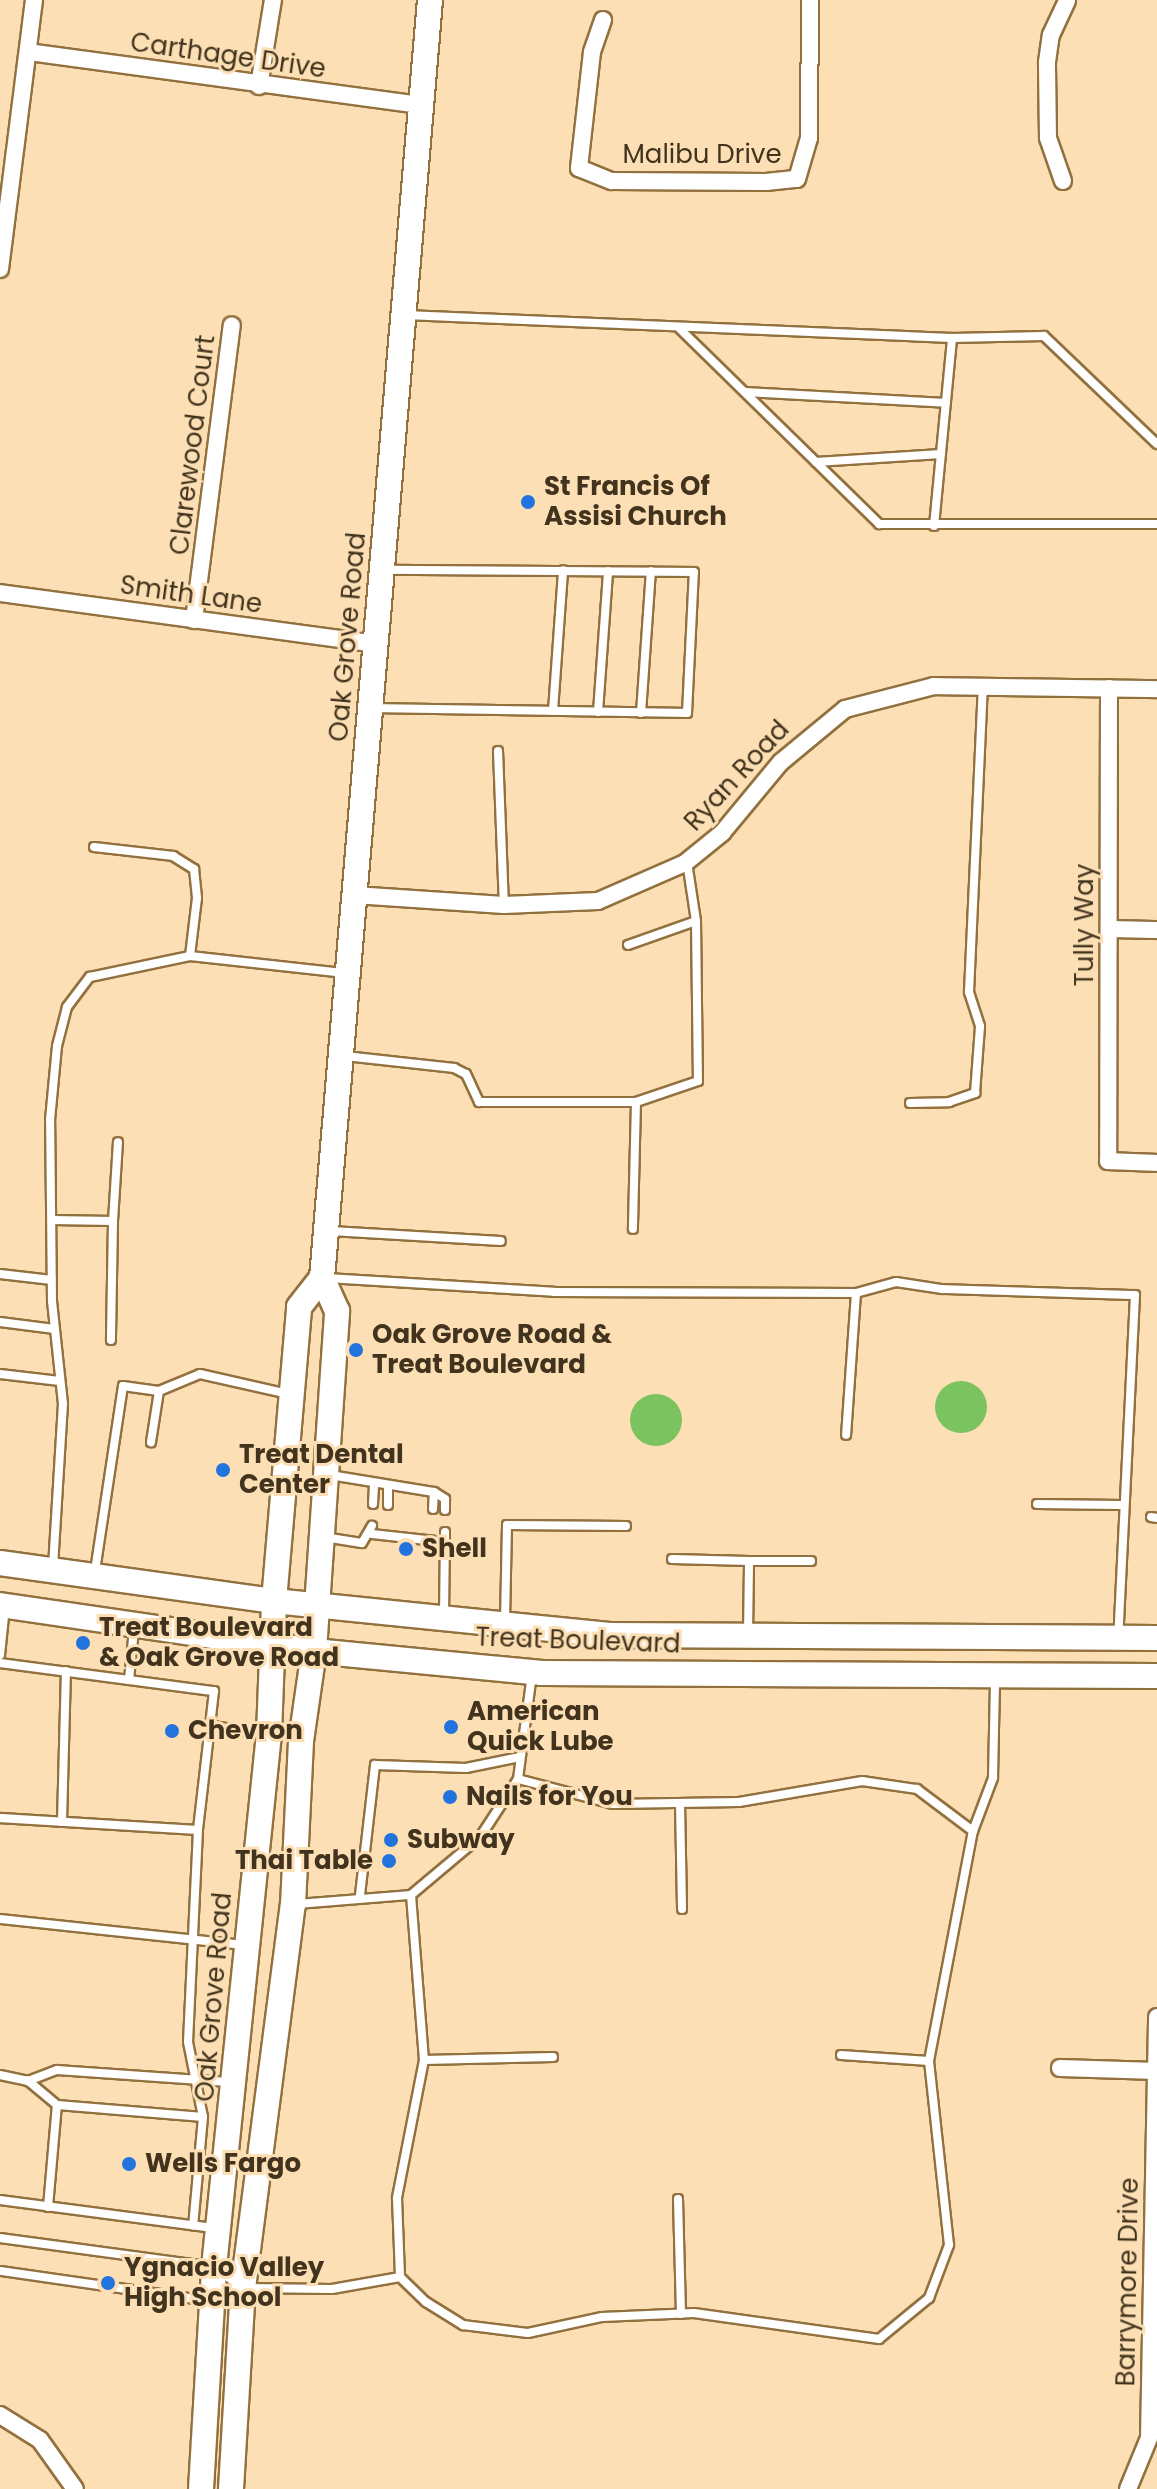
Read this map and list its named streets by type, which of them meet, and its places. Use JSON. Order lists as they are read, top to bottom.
{
  "streets": {
    "main road": ["Oak Grove Road", "Treat Boulevard"],
    "street": [
      "Carthage Drive",
      "Malibu Drive",
      "Clarewood Court",
      "Smith Lane",
      "Ryan Road",
      "Tully Way",
      "Barrymore Drive"
    ]
  },
  "crossings": [
    ["Carthage Drive", "Oak Grove Road"],
    ["Clarewood Court", "Smith Lane"],
    ["Smith Lane", "Oak Grove Road"],
    ["Oak Grove Road", "Ryan Road"],
    ["Oak Grove Road", "Treat Boulevard"],
    ["Ryan Road", "Tully Way"]
  ],
  "places": [
    "St Francis Of Assisi Church",
    "Oak Grove Road & Treat Boulevard",
    "Treat Dental Center",
    "Shell",
    "Treat Boulevard & Oak Grove Road",
    "American Quick Lube",
    "Chevron",
    "Nails for You",
    "Subway",
    "Thai Table",
    "Wells Fargo",
    "Ygnacio Valley High School"
  ]
}
